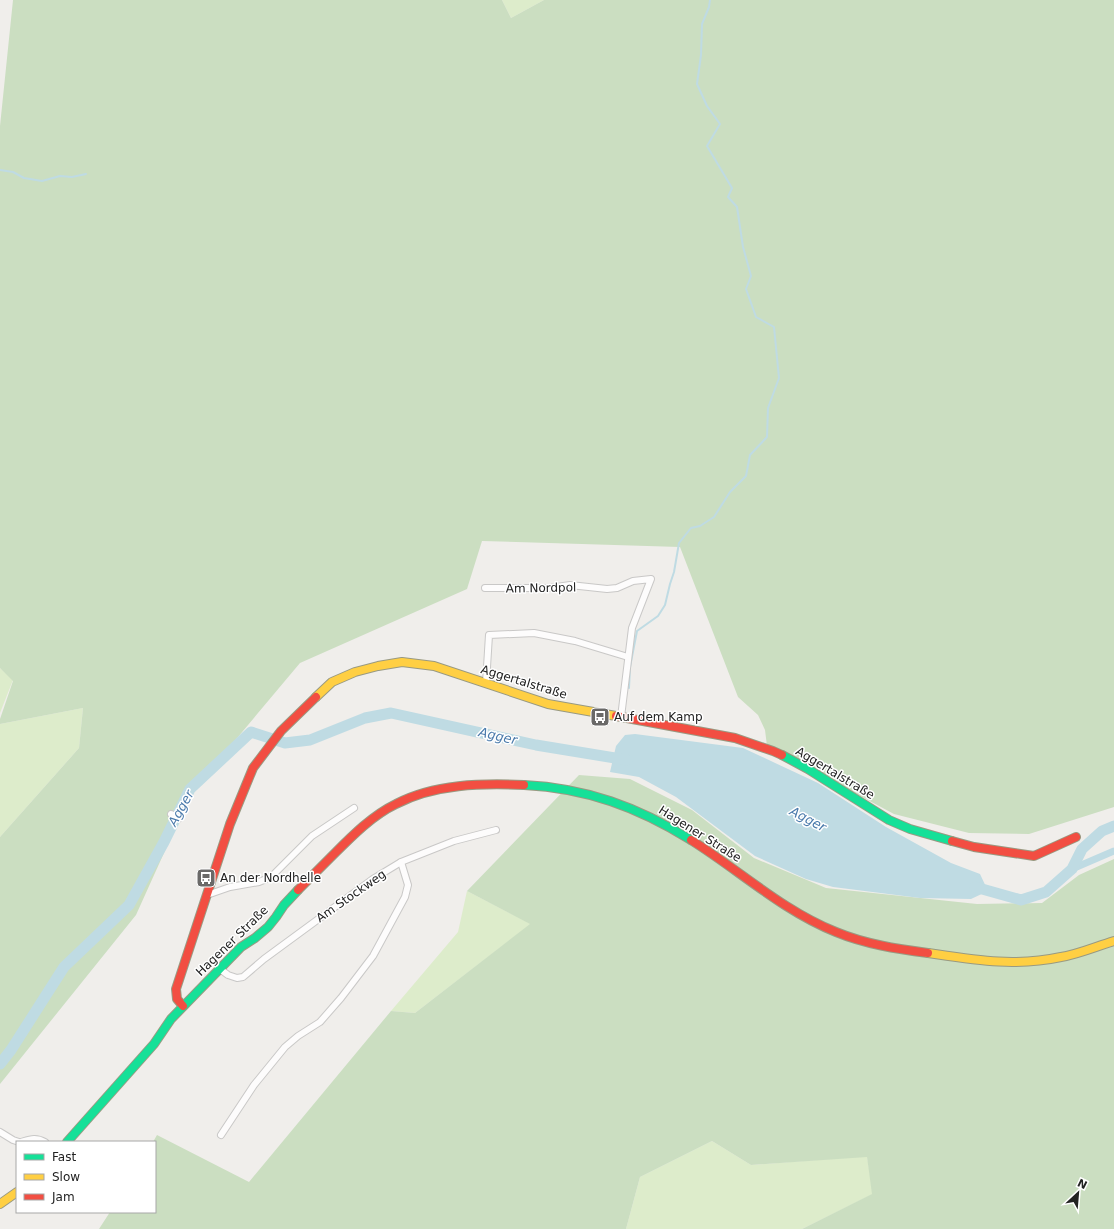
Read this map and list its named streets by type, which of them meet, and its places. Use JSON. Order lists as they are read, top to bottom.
{
  "streets": {
    "main road": ["Aggertalstraße", "Hagener Straße"],
    "street": ["Am Nordpol", "Am Stockweg"]
  },
  "crossings": [
    ["Aggertalstraße", "Hagener Straße"],
    ["Hagener Straße", "Am Stockweg"]
  ],
  "water": ["Agger"],
  "places": {
    "bus stop": ["Auf dem Kamp", "An der Nordhelle"]
  },
  "legend": ["Fast", "Slow", "Jam"],
  "north": "top right"
}
